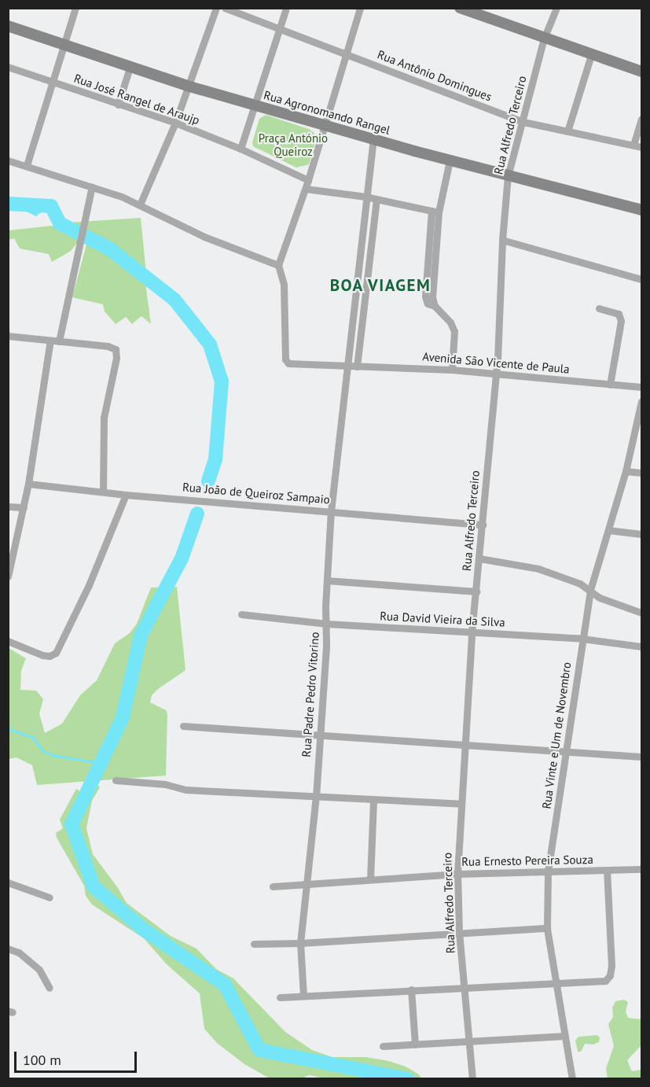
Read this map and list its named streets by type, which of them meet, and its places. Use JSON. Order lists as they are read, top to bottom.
{
  "streets": {
    "main road": ["Rua Agronomando Rangel"],
    "street": [
      "Rua Antônio Domingues",
      "Rua José Rangel de Araujp",
      "Rua Alfredo Terceiro",
      "Avenida São Vicente de Paula",
      "Rua João de Queiroz Sampaio",
      "Rua David Vieira da Silva",
      "Rua Padre Pedro Vitorino",
      "Rua Vinte e Um de Novembro",
      "Rua Ernesto Pereira Souza"
    ]
  },
  "crossings": [
    ["Rua Antônio Domingues", "Rua Alfredo Terceiro"],
    ["Rua Agronomando Rangel", "Rua Alfredo Terceiro"],
    ["Rua Agronomando Rangel", "Rua Padre Pedro Vitorino"],
    ["Rua Alfredo Terceiro", "Avenida São Vicente de Paula"],
    ["Rua Alfredo Terceiro", "Rua João de Queiroz Sampaio"],
    ["Rua Alfredo Terceiro", "Rua David Vieira da Silva"],
    ["Rua Alfredo Terceiro", "Rua Ernesto Pereira Souza"],
    ["Avenida São Vicente de Paula", "Rua Padre Pedro Vitorino"],
    ["Rua João de Queiroz Sampaio", "Rua Padre Pedro Vitorino"],
    ["Rua David Vieira da Silva", "Rua Padre Pedro Vitorino"],
    ["Rua David Vieira da Silva", "Rua Vinte e Um de Novembro"],
    ["Rua Padre Pedro Vitorino", "Rua Ernesto Pereira Souza"],
    ["Rua Vinte e Um de Novembro", "Rua Ernesto Pereira Souza"]
  ],
  "districts": ["BOA VIAGEM"],
  "parks": ["Praça António Queiroz"],
  "scale_bar": "100 m"
}
